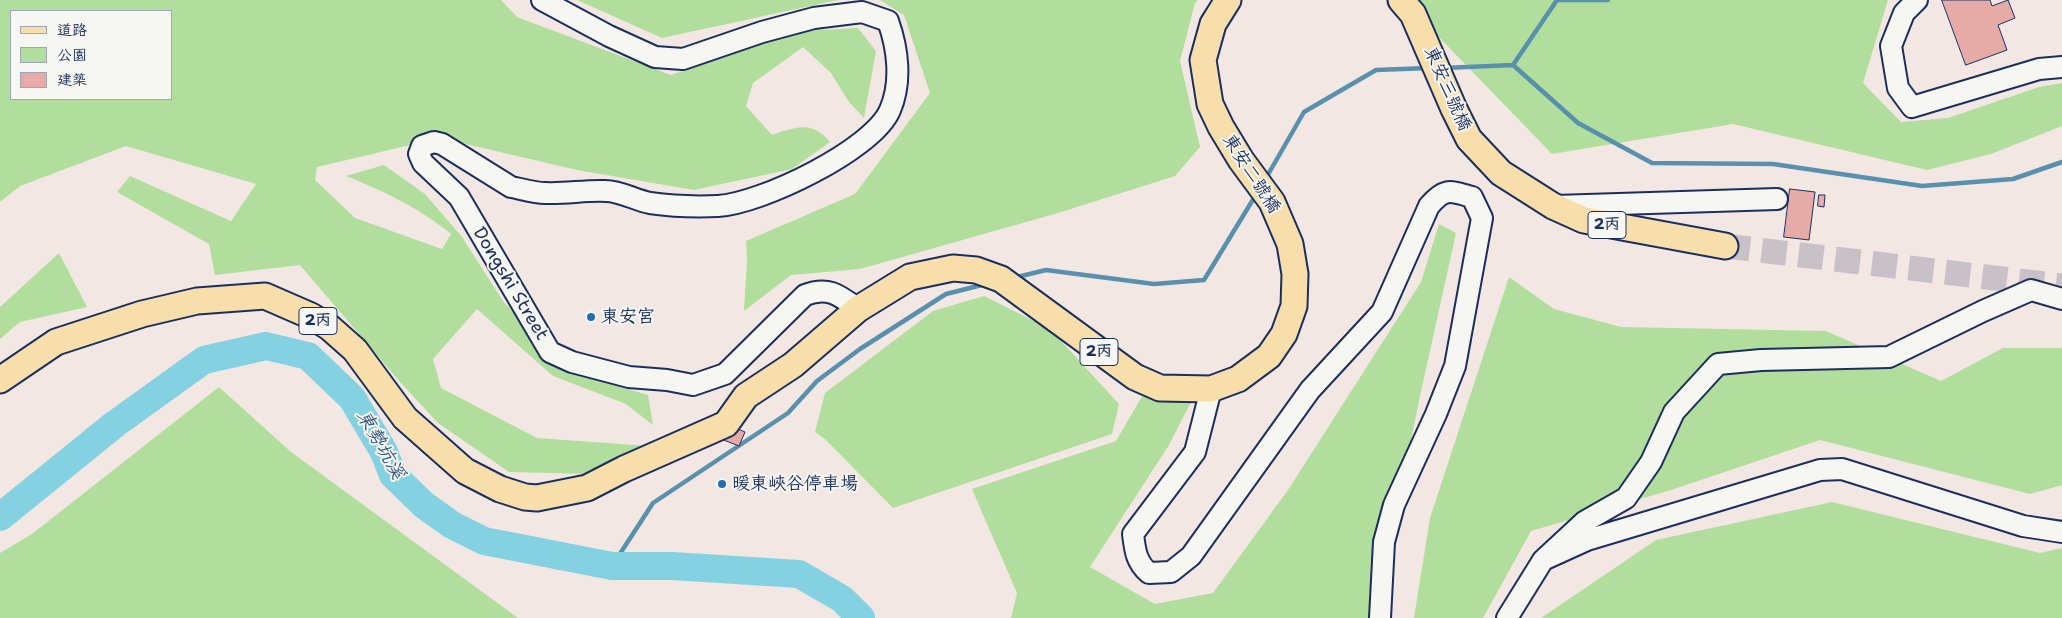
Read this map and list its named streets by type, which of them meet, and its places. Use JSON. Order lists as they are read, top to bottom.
{
  "streets": {
    "main road": ["東安三號橋", "東安二號橋", "2丙"],
    "street": ["Dongshi Street"]
  },
  "crossings": [
    ["東安三號橋", "2丙"],
    ["東安二號橋", "2丙"],
    ["2丙", "Dongshi Street"]
  ],
  "water": ["東勢坑溪"],
  "places": ["東安宮", "暖東峽谷停車場"],
  "legend": ["道路", "公園", "建築"]
}
